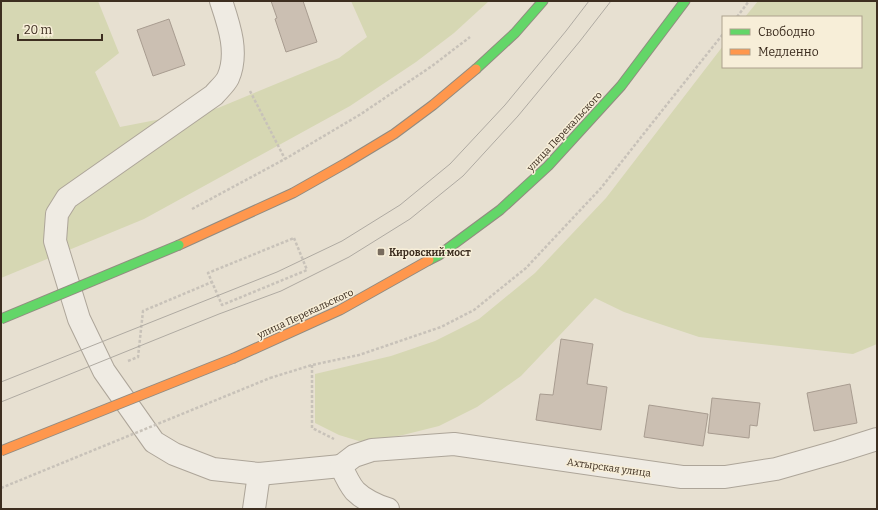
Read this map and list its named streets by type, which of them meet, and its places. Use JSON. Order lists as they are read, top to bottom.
{
  "streets": {
    "main road": ["улица Перекальского"],
    "street": ["Ахтырская улица"]
  },
  "places": {
    "transit": ["Кировский мост"]
  },
  "legend": ["Свободно", "Медленно"],
  "scale_bar": "20 m"
}
